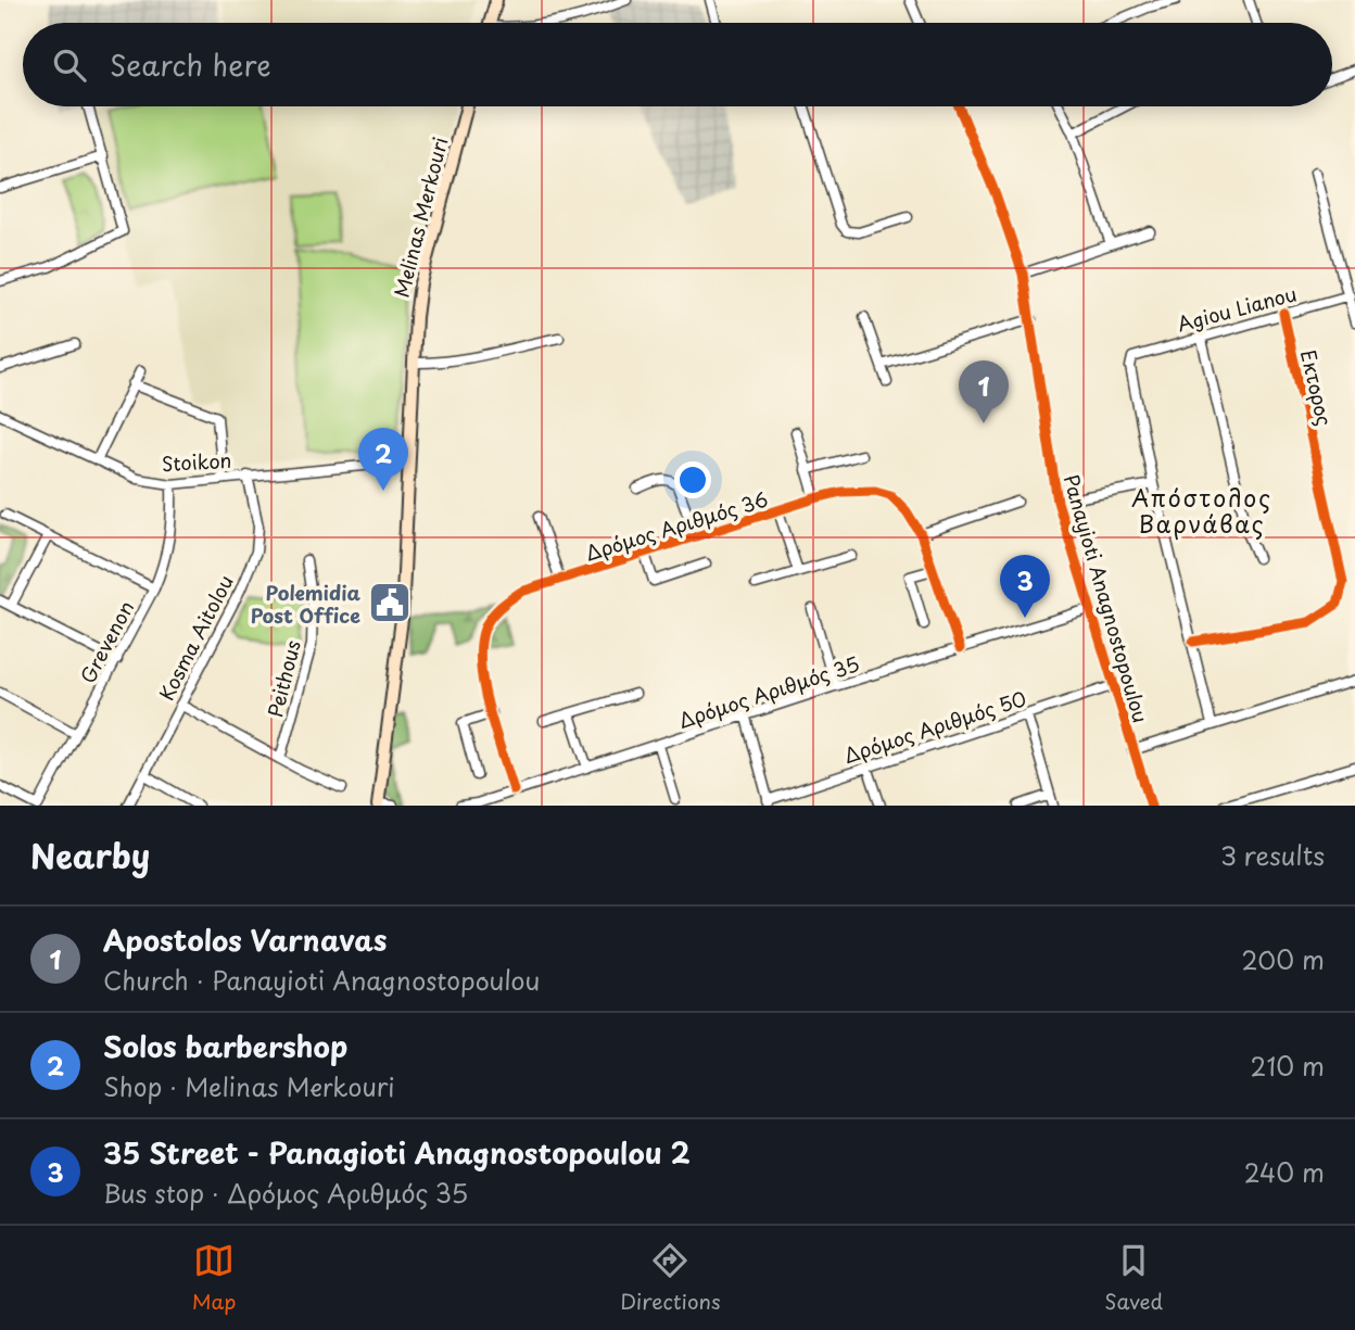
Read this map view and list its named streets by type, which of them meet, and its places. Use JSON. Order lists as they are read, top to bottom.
{
  "streets": {
    "main road": ["Melinas Merkouri"],
    "street": [
      "Agiou Lianou",
      "Εκτορος",
      "Stoikon",
      "Δρόμος Αριθμός 36",
      "Panayioti Anagnostopoulou",
      "Kosma Aitolou",
      "Grevenon",
      "Peithous",
      "Δρόμος Αριθμός 35",
      "Δρόμος Αριθμός 50"
    ]
  },
  "crossings": [
    ["Melinas Merkouri", "Stoikon"],
    ["Agiou Lianou", "Εκτορος"],
    ["Stoikon", "Kosma Aitolou"],
    ["Stoikon", "Grevenon"],
    ["Δρόμος Αριθμός 36", "Δρόμος Αριθμός 35"],
    ["Panayioti Anagnostopoulou", "Δρόμος Αριθμός 35"],
    ["Panayioti Anagnostopoulou", "Δρόμος Αριθμός 50"]
  ],
  "districts": ["Απόστολος Βαρνάβας"],
  "places": {
    "public building": ["Polemidia Post Office"]
  },
  "page": {
    "search": "Search here",
    "pins": ["1", "2", "3"],
    "heading": ["Nearby", "3 results"],
    "list": [
      {
        "mark": "1",
        "name": "Apostolos Varnavas",
        "note": "Church · Panayioti Anagnostopoulou",
        "value": "200 m"
      },
      {
        "mark": "2",
        "name": "Solos barbershop",
        "note": "Shop · Melinas Merkouri",
        "value": "210 m"
      },
      {
        "mark": "3",
        "name": "35 Street - Panagioti Anagnostopoulou 2",
        "note": "Bus stop · Δρόμος Αριθμός 35",
        "value": "240 m"
      }
    ],
    "nav": ["Map", "Directions", "Saved"]
  }
}
